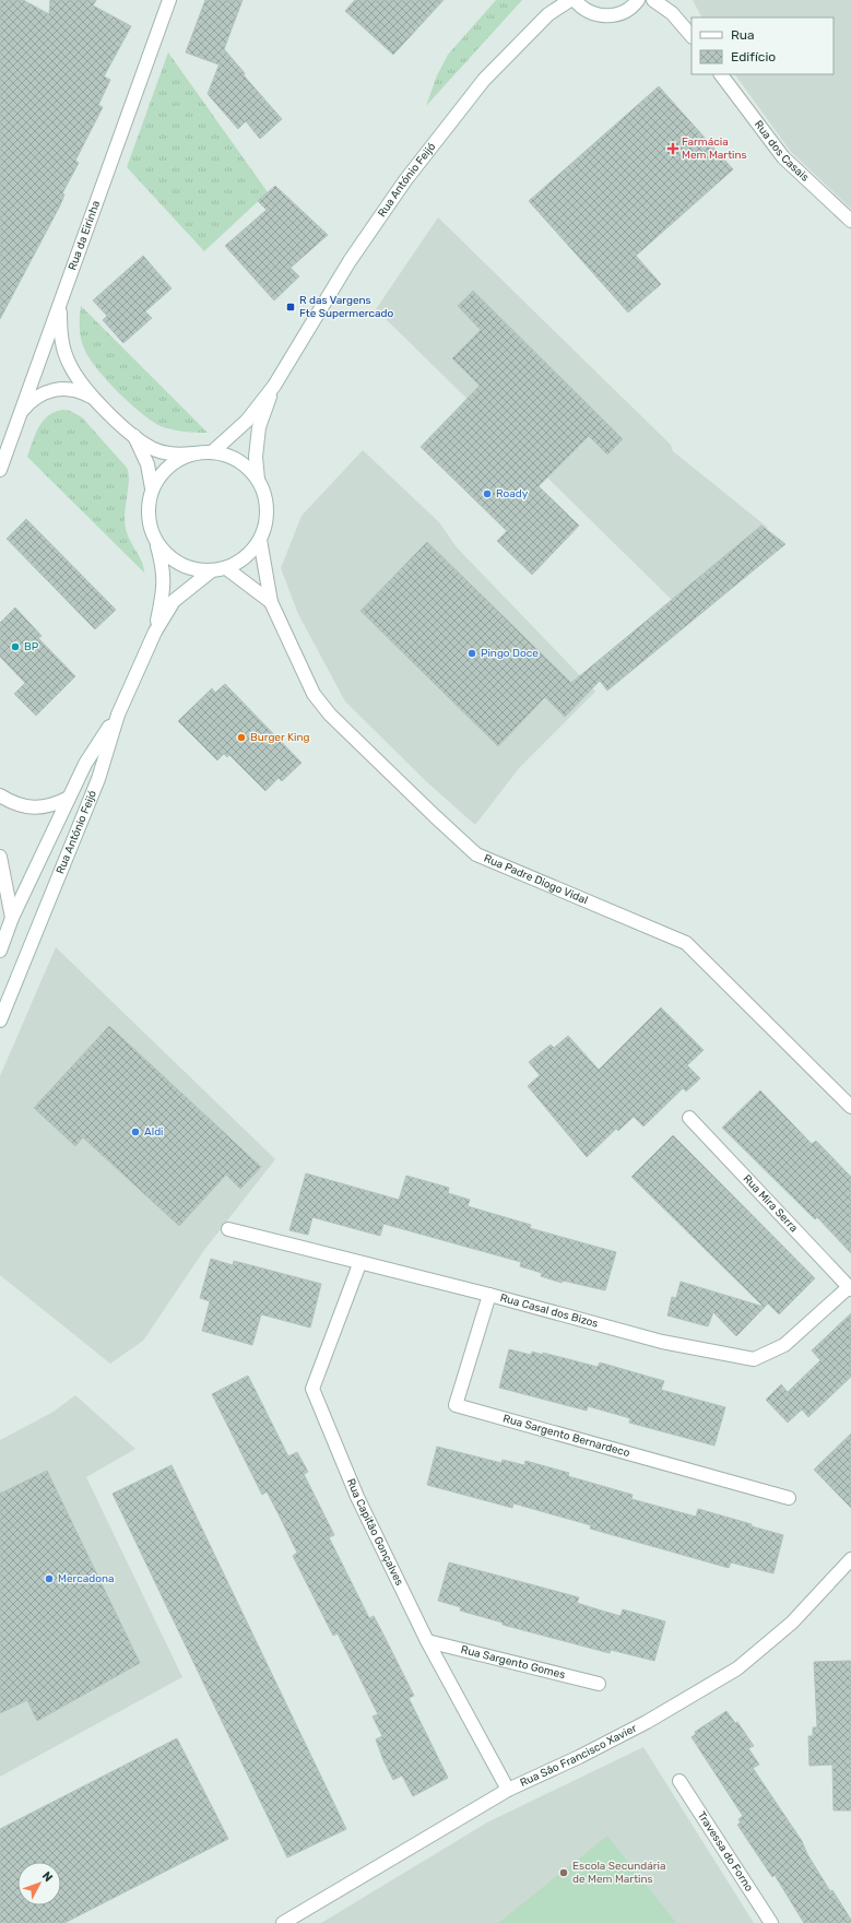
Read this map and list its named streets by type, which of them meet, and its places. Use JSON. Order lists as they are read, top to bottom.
{
  "streets": {
    "street": [
      "Rua dos Casais",
      "Rua António Feijó",
      "Rua da Eirinha",
      "Rua Padre Diogo Vidal",
      "Rua Mira Serra",
      "Rua Casal dos Bizos",
      "Rua Sargento Bernardeco",
      "Rua Capitão Gonçalves",
      "Rua Sargento Gomes",
      "Rua São Francisco Xavier",
      "Travessa do Forno"
    ]
  },
  "crossings": [
    ["Rua António Feijó", "Rua Padre Diogo Vidal"],
    ["Rua Mira Serra", "Rua Casal dos Bizos"],
    ["Rua Casal dos Bizos", "Rua Sargento Bernardeco"],
    ["Rua Casal dos Bizos", "Rua Capitão Gonçalves"],
    ["Rua Capitão Gonçalves", "Rua Sargento Gomes"],
    ["Rua Capitão Gonçalves", "Rua São Francisco Xavier"]
  ],
  "places": {
    "health": ["Farmácia Mem Martins"],
    "transit": ["R das Vargens Fte Supermercado"],
    "other": [
      "Roady",
      "BP",
      "Pingo Doce",
      "Burger King",
      "Aldi",
      "Mercadona",
      "Escola Secundária de Mem Martins"
    ]
  },
  "legend": ["Rua", "Edifício"],
  "north": "top right"
}
